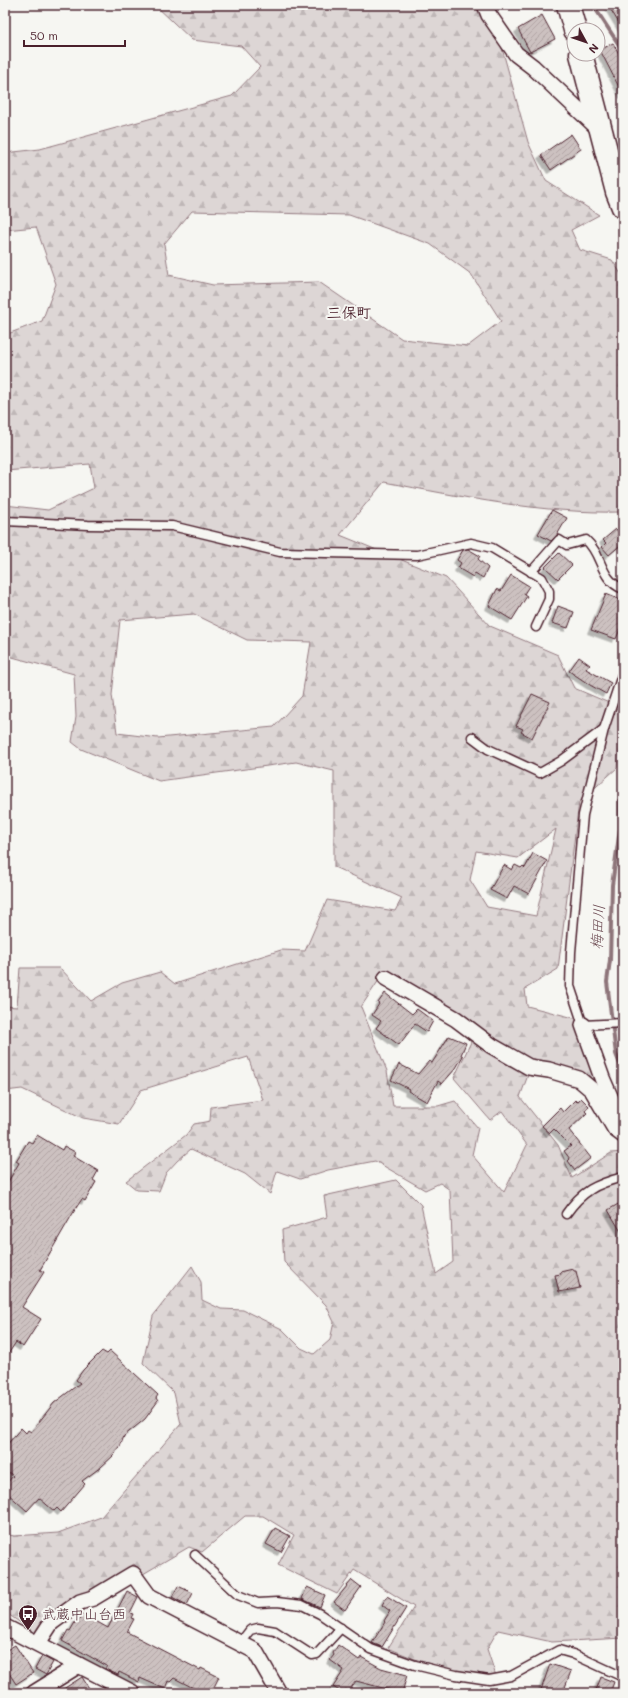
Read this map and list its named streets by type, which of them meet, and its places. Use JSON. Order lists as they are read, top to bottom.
{
  "districts": ["三保町"],
  "water": ["梅田川"],
  "places": {
    "bus stop": ["武蔵中山台西"]
  },
  "scale_bar": "50 m",
  "north": "bottom right"
}
